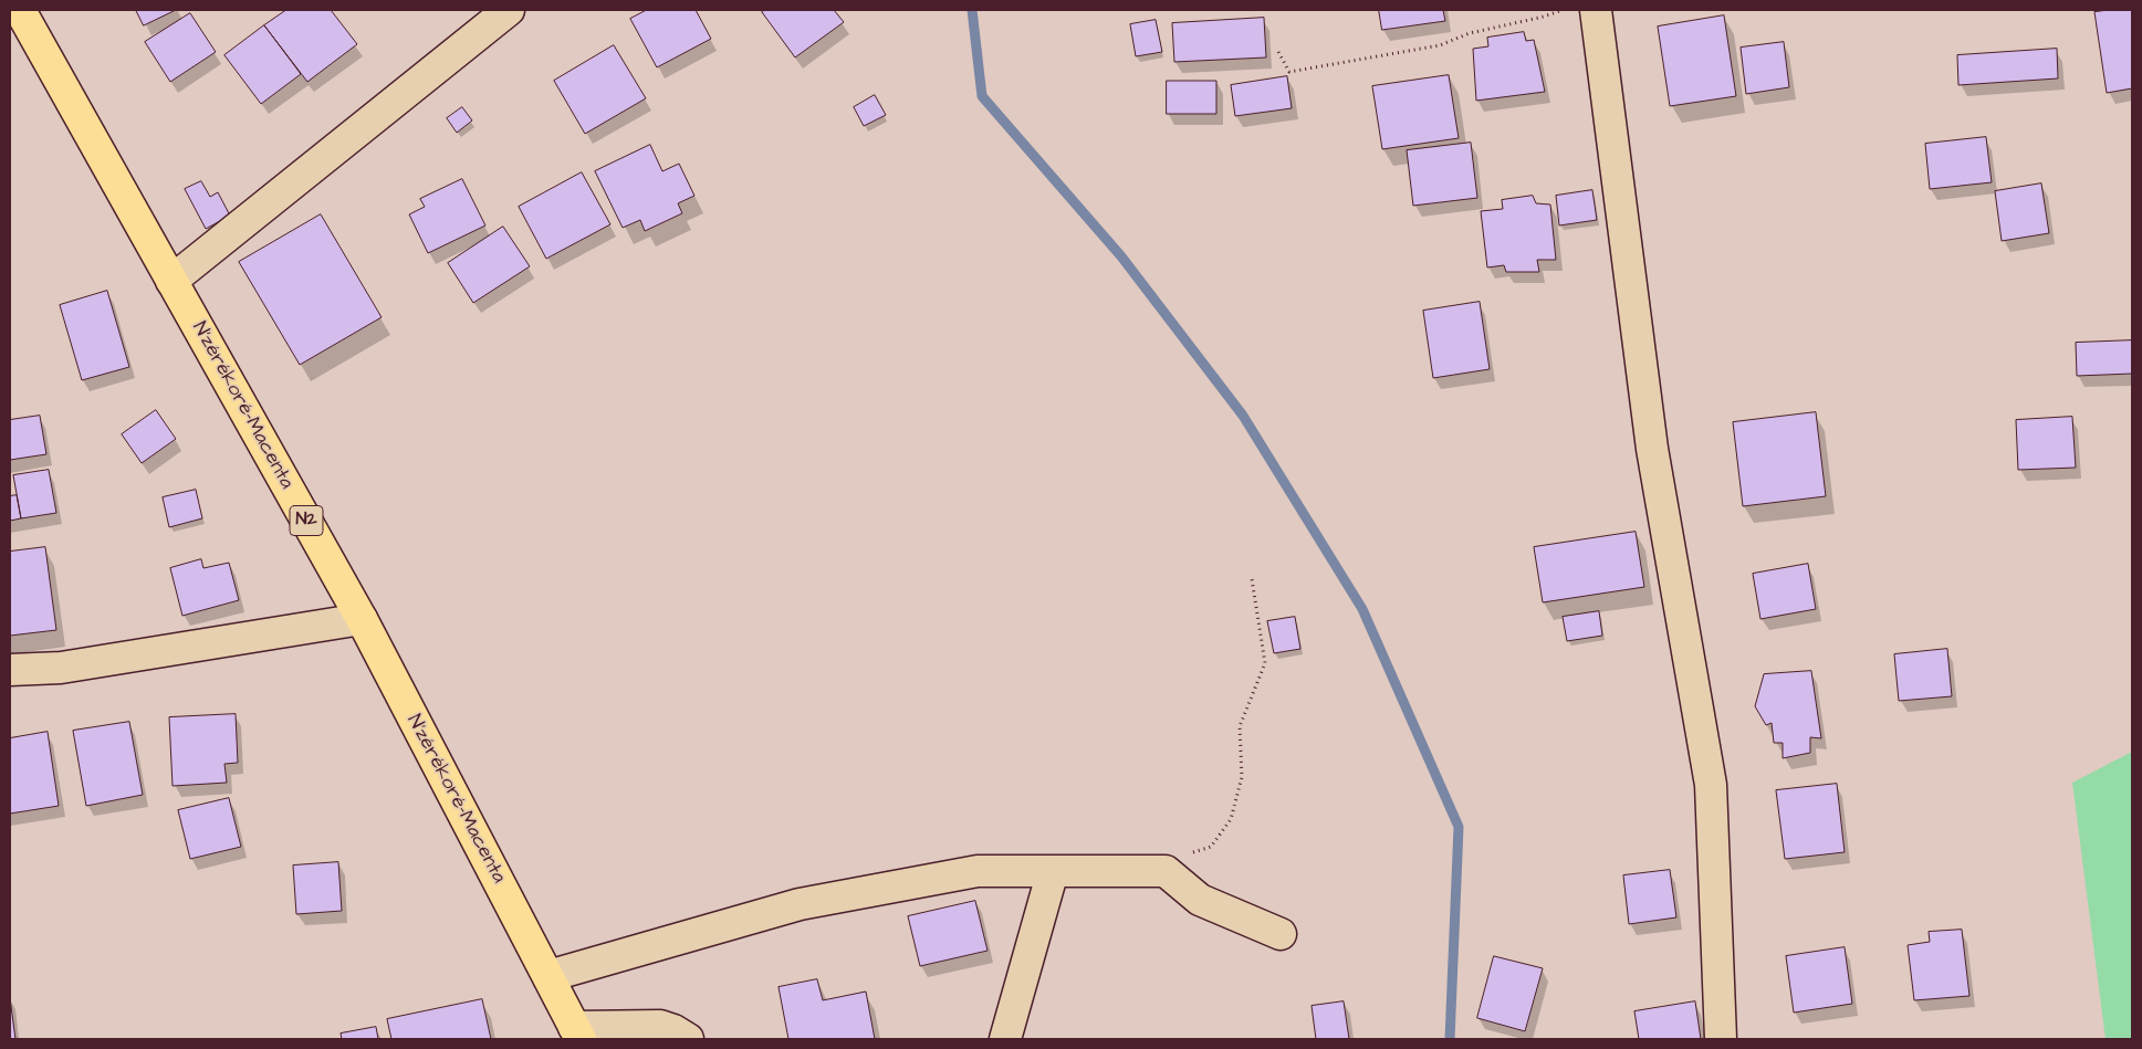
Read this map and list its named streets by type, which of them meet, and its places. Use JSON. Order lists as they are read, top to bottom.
{
  "streets": {
    "highway": ["N'zérékoré-Macenta", "N2"]
  }
}
